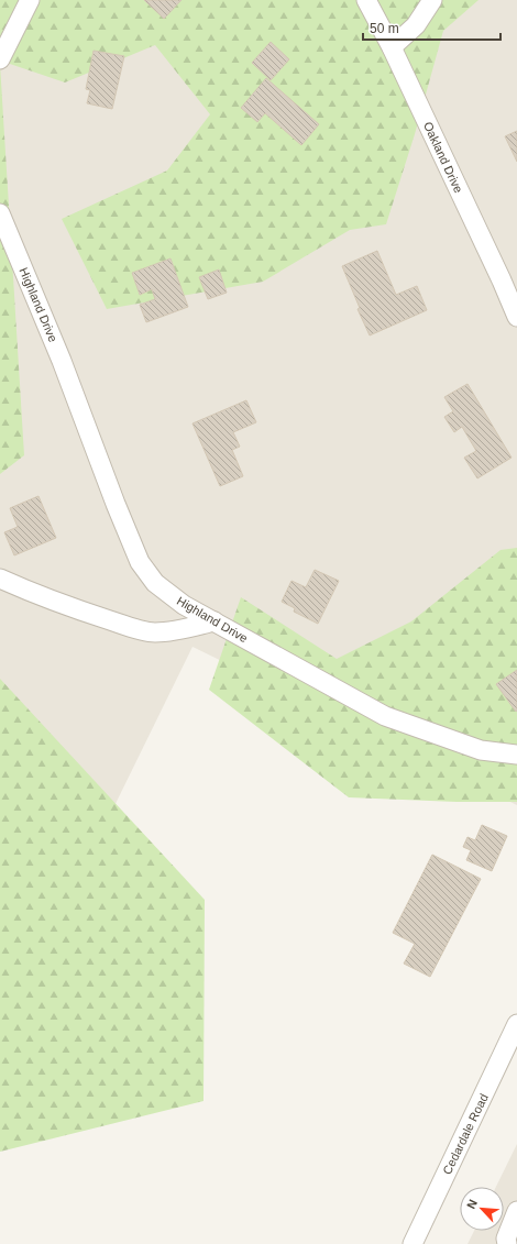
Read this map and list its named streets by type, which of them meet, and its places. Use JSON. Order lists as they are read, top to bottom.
{
  "streets": {
    "street": ["Oakland Drive", "Highland Drive", "Cedardale Road"]
  },
  "scale_bar": "50 m",
  "north": "top left"
}
